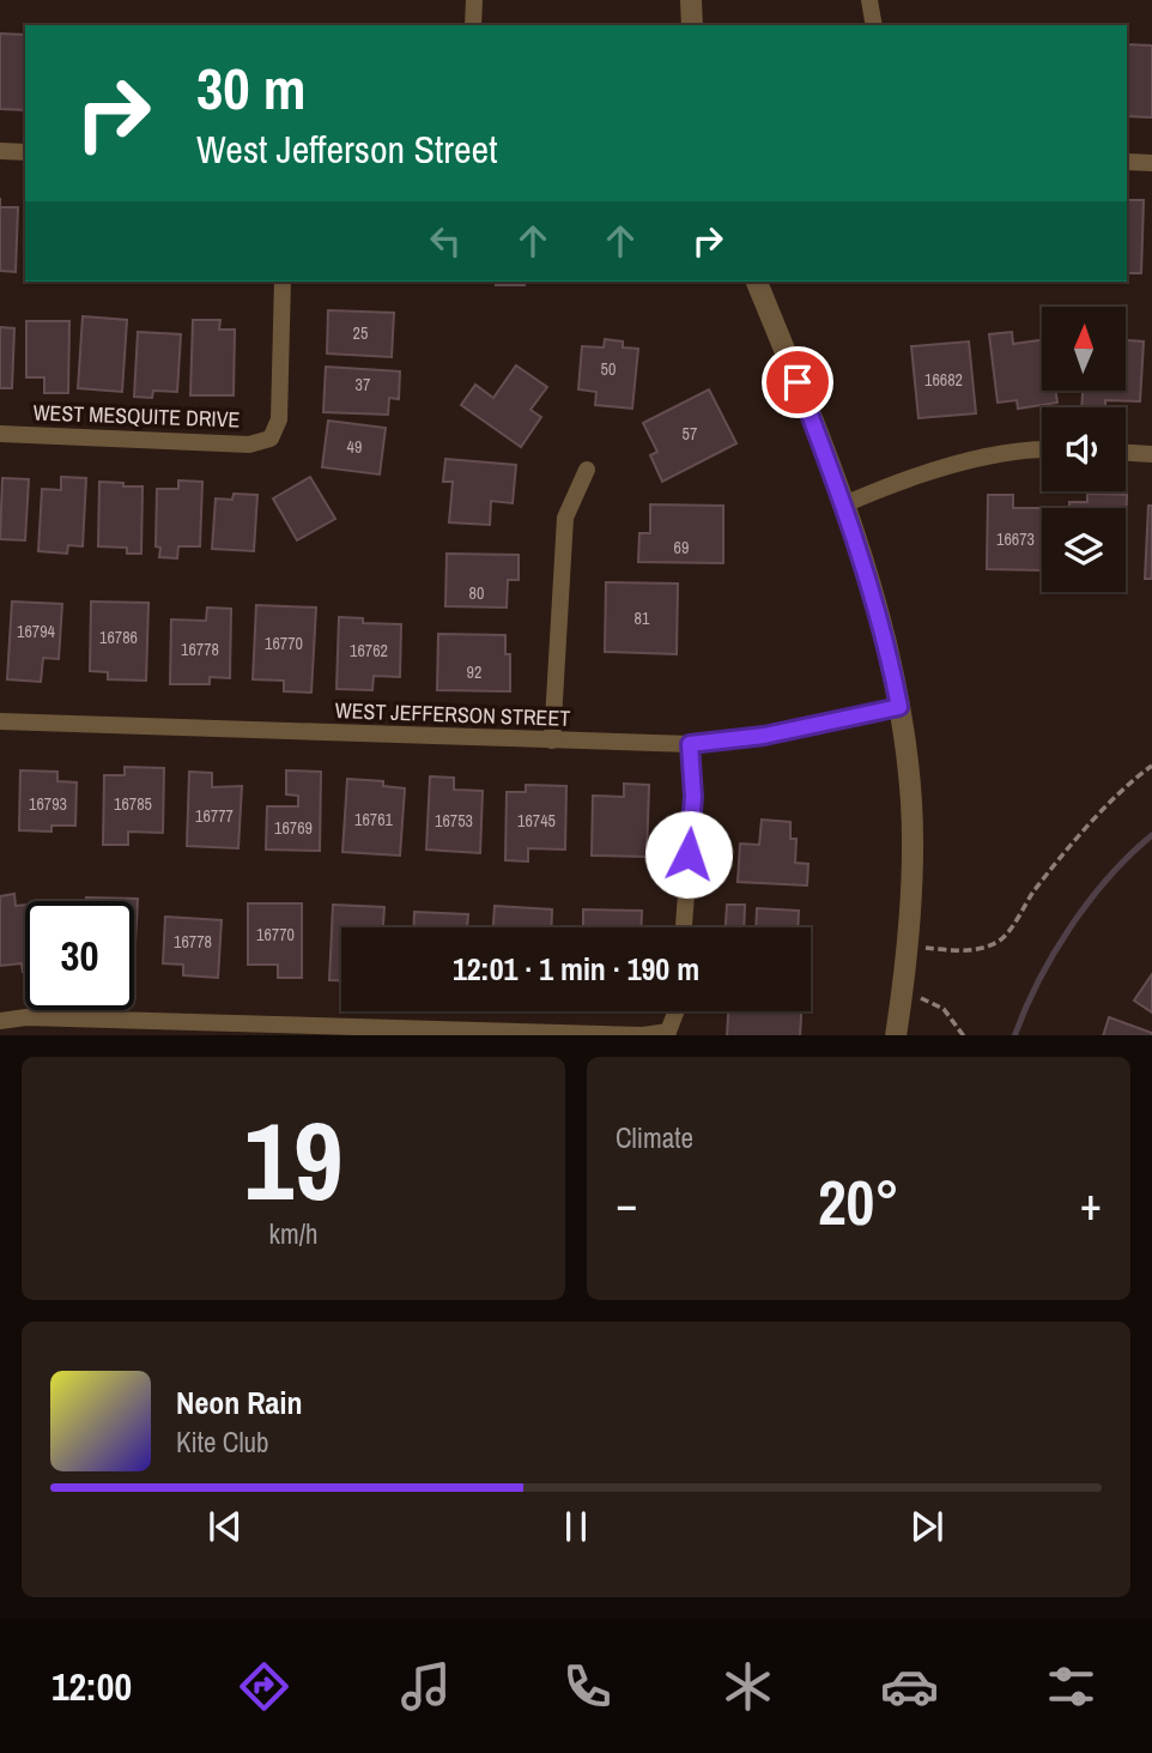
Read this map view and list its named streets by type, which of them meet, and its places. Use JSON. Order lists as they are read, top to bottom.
{
  "streets": {
    "street": ["WEST MESQUITE DRIVE", "WEST JEFFERSON STREET"]
  },
  "house_numbers": [
    "25",
    "50",
    "16682",
    "37",
    "57",
    "49",
    "16673",
    "69",
    "80",
    "81",
    "16794",
    "16786",
    "16770",
    "16778",
    "16762",
    "92",
    "16793",
    "16785",
    "16777",
    "16761",
    "16753",
    "16745",
    "16769",
    "16770",
    "16778"
  ],
  "north": "top",
  "page": {
    "turn": ["30 m", "West Jefferson Street"],
    "limit": "30",
    "trip": "12:01 · 1 min · 190 m",
    "tile": [
      ["19", "km/h"],
      "Climate"
    ],
    "heat": ["−", "20°", "+"],
    "song": ["Neon Rain", "Kite Club"],
    "tabs": "12:00"
  }
}
